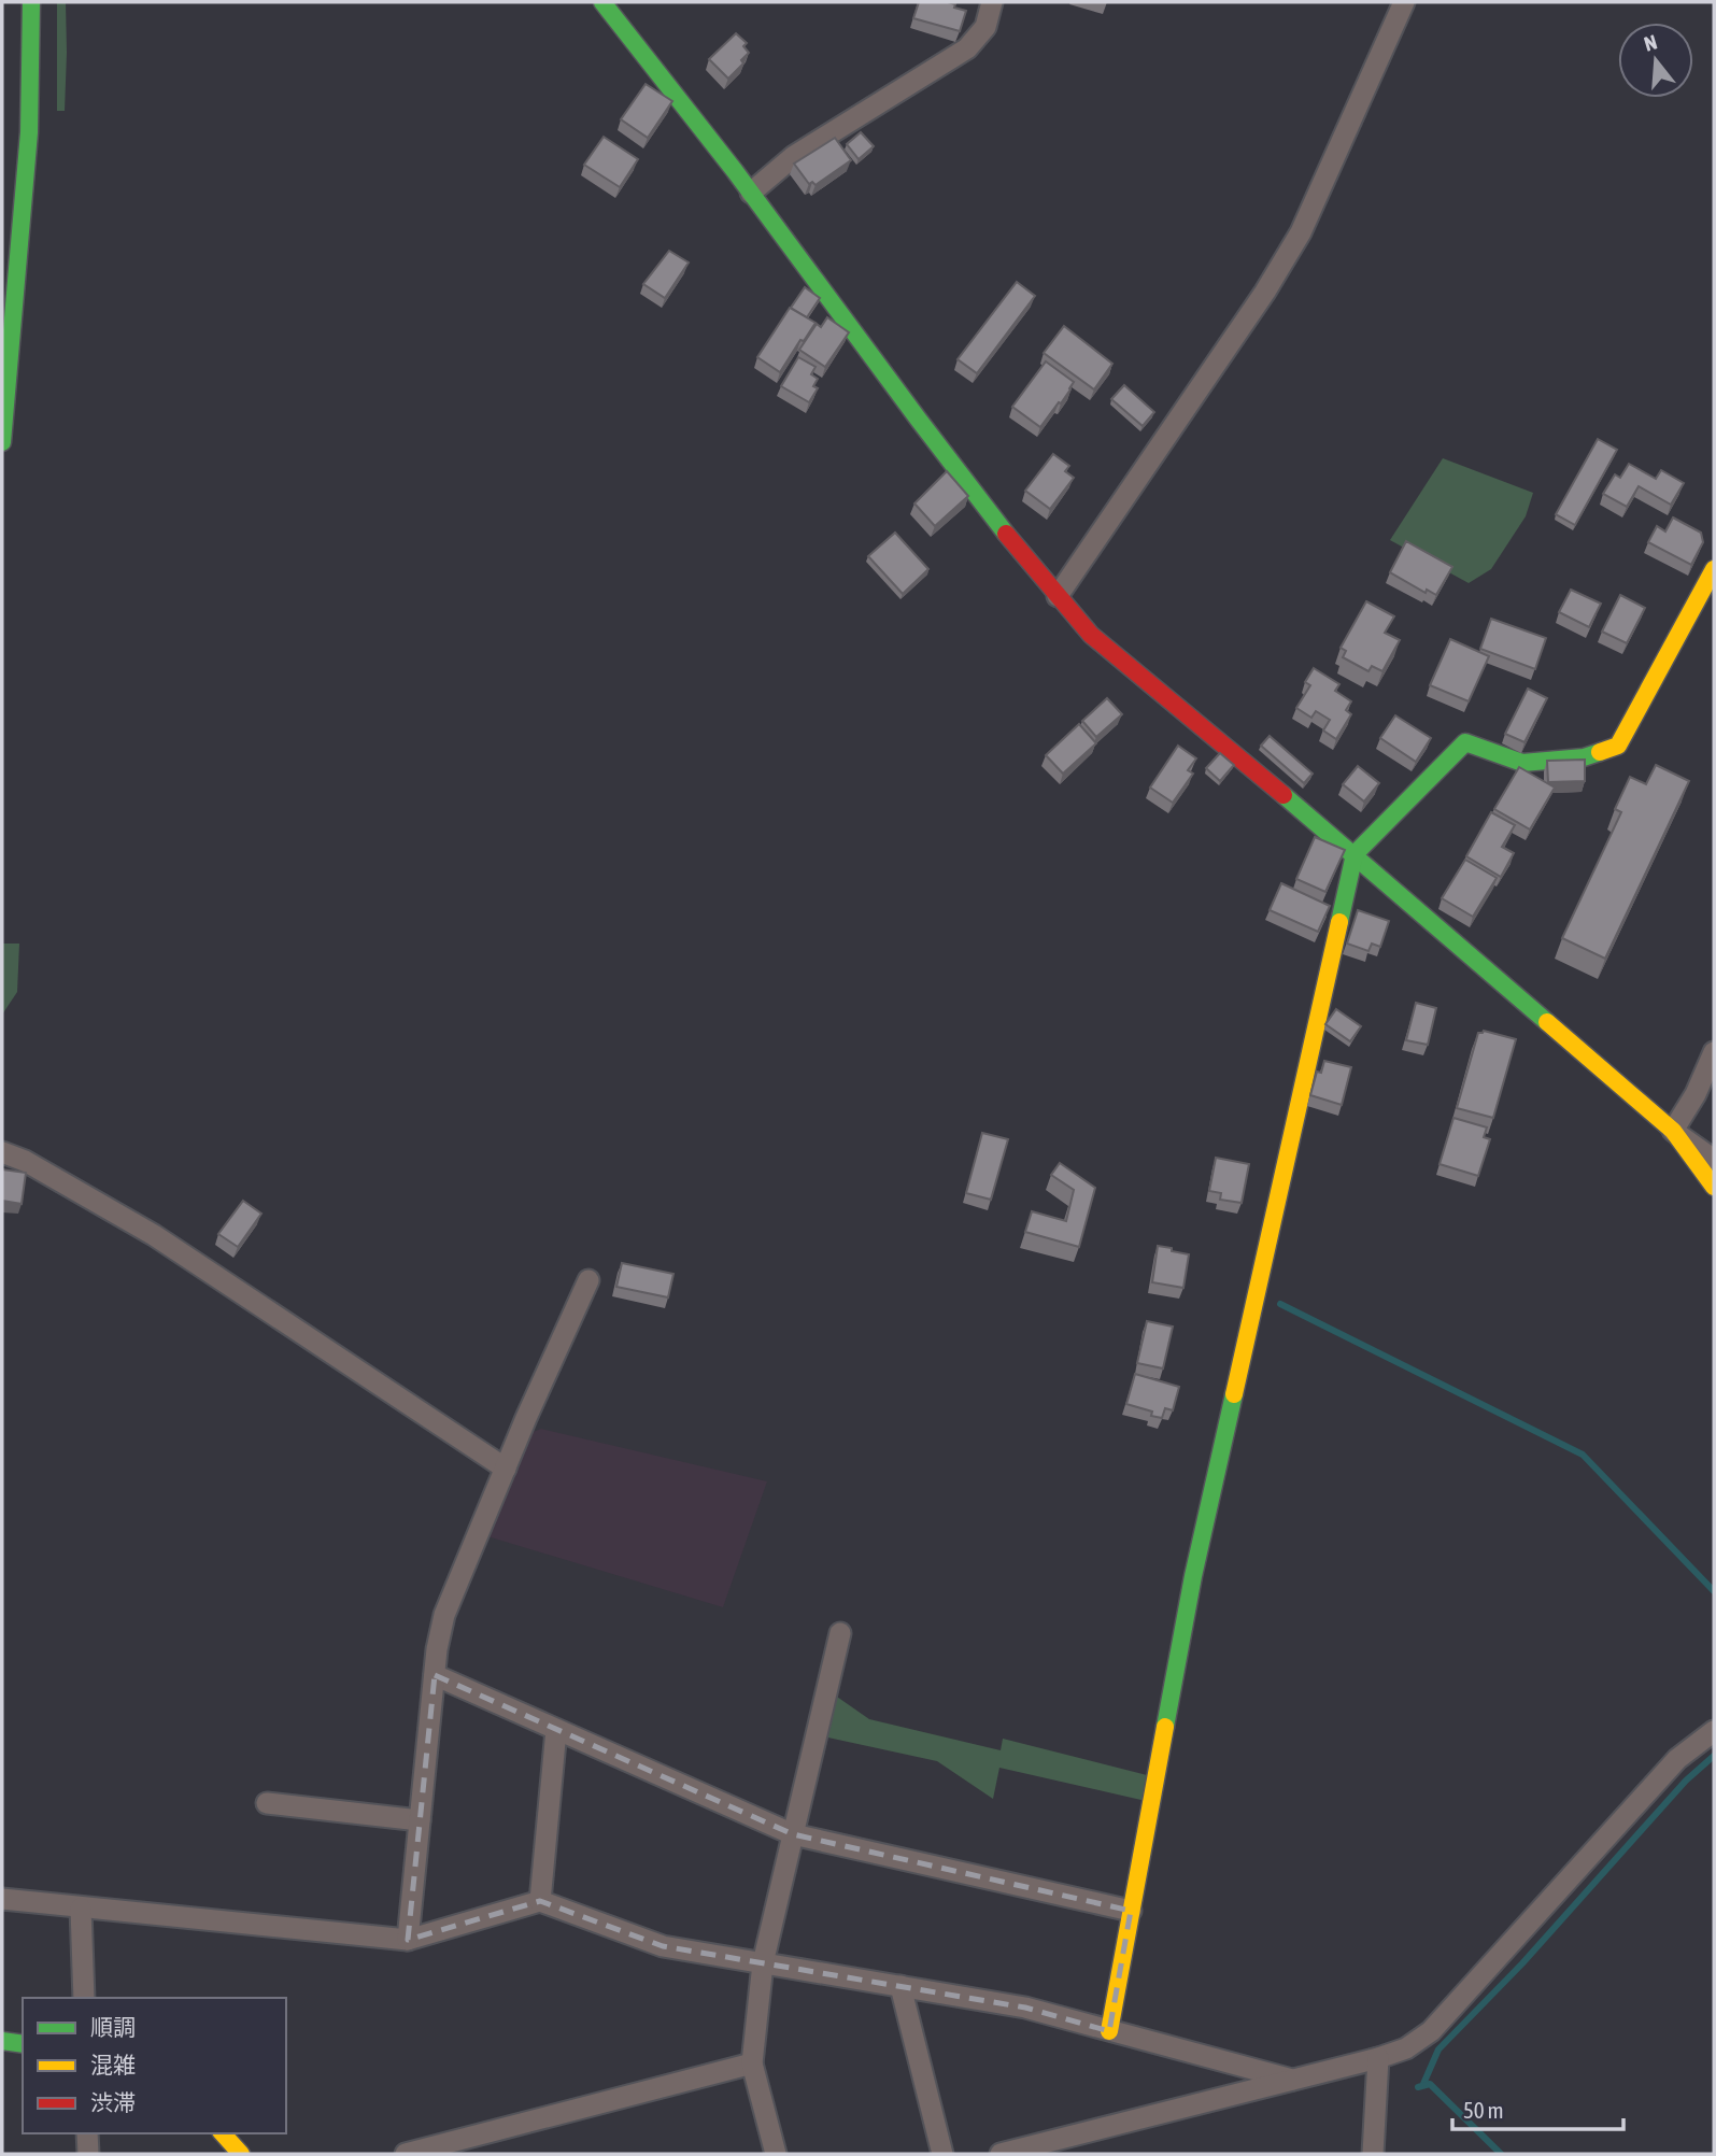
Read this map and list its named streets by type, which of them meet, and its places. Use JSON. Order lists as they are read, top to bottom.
{
  "legend": ["順調", "混雑", "渋滞"],
  "scale_bar": "50 m",
  "north": "top"
}
